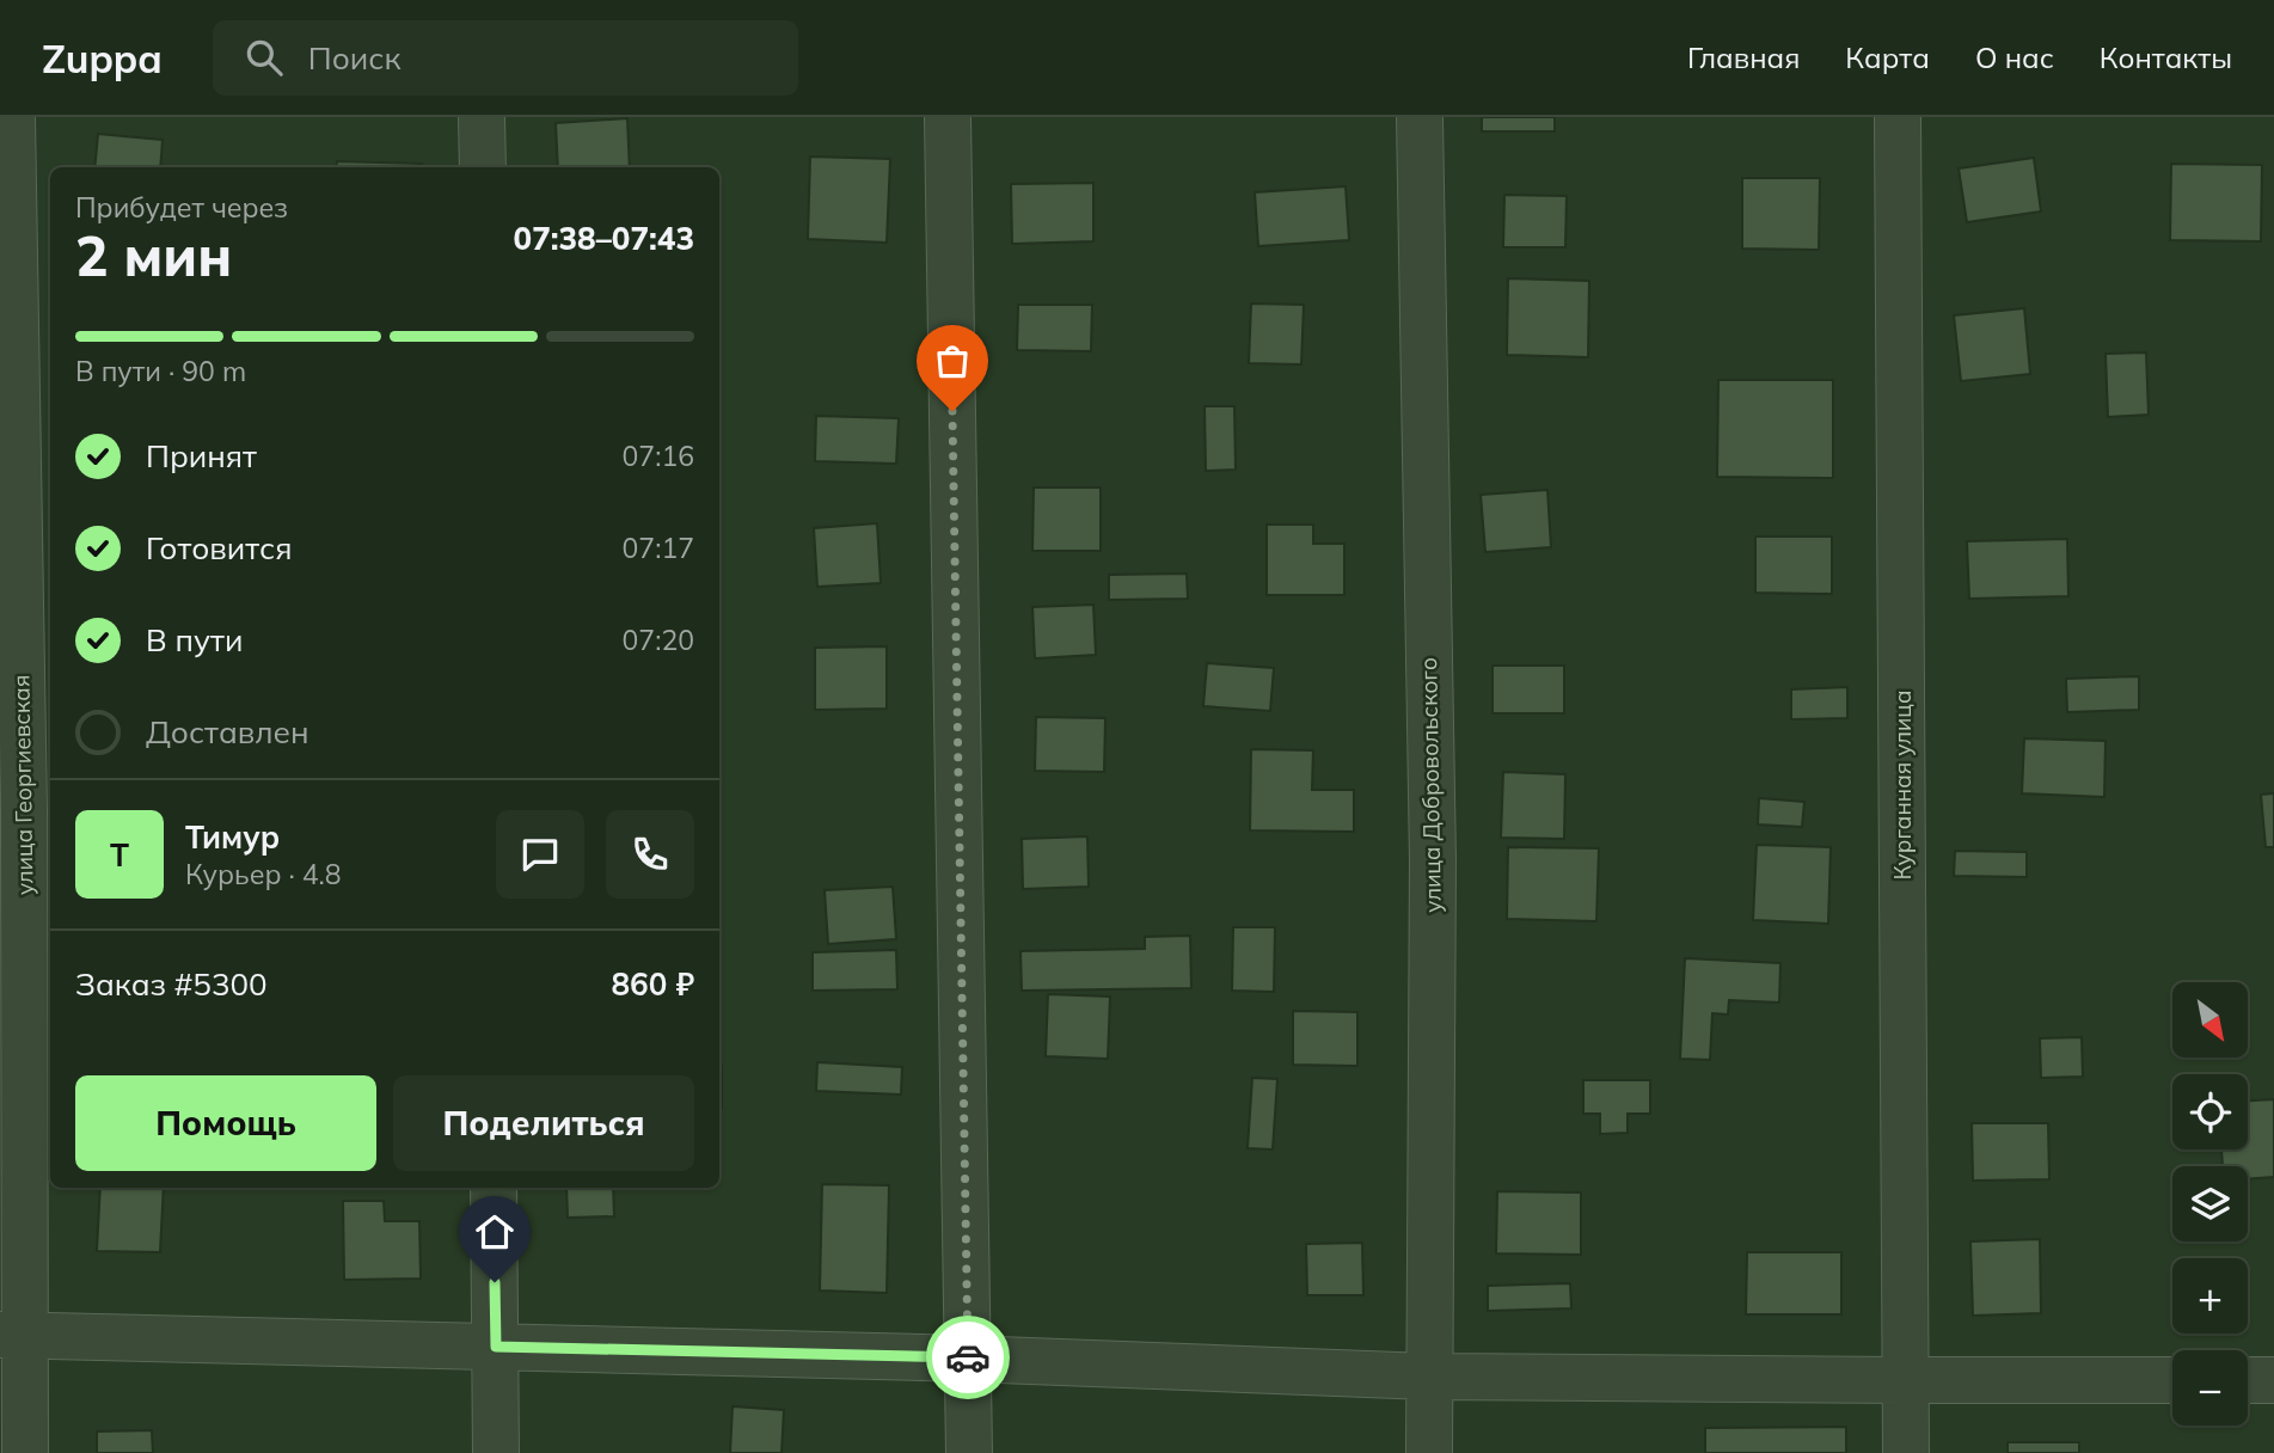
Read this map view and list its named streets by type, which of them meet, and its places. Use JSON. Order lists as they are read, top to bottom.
{
  "streets": {
    "street": ["улица Георгиевская", "улица Добровольского", "Курганная улица"]
  },
  "north": "bottom right",
  "page": {
    "header": "Zuppa",
    "search": "Поиск",
    "nav": [
      "Главная",
      "Карта",
      "О нас",
      "Контакты"
    ],
    "heading": ["2 мин", "Прибудет через", "07:38–07:43"],
    "panel": [
      "Тимур",
      "Курьер · 4.8",
      "Заказ #5300",
      "860 ₽"
    ],
    "bar": "В пути · 90 m",
    "list": [
      ["Принят", "07:16"],
      ["Готовится", "07:17"],
      ["В пути", "07:20"],
      "Доставлен"
    ],
    "round": "Т",
    "map_buttons": ["+", "−"],
    "buttons": ["Помощь", "Поделиться"]
  }
}
